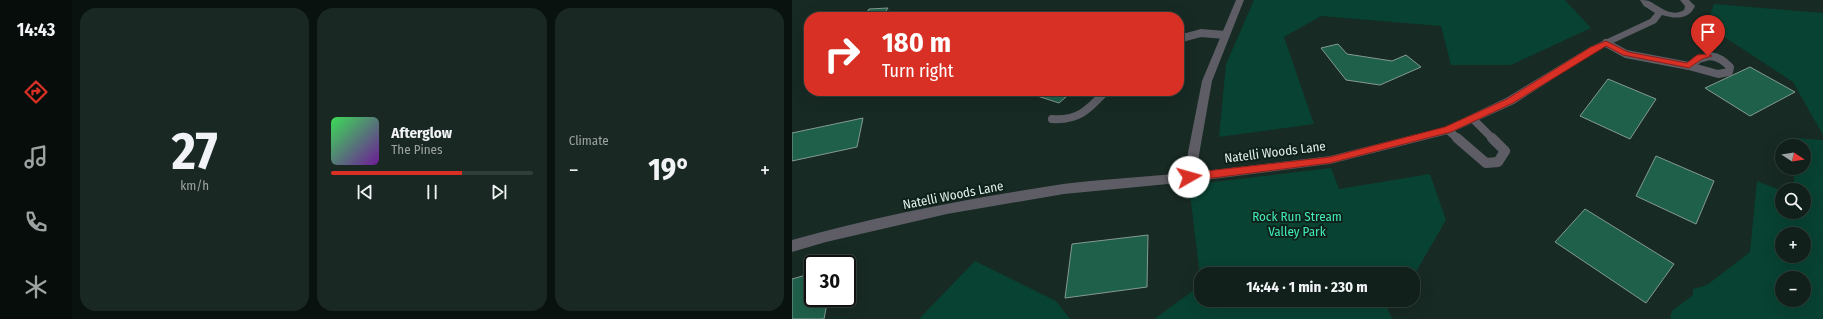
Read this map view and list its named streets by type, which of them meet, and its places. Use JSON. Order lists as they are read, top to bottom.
{
  "streets": {
    "street": ["Natelli Woods Lane"]
  },
  "parks": ["Rock Run Stream Valley Park"],
  "north": "right",
  "page": {
    "tabs": "14:43",
    "tile": [
      ["27", "km/h"],
      "Climate"
    ],
    "turn": ["180 m", "Turn right"],
    "song": ["Afterglow", "The Pines"],
    "map_buttons": ["+", "−"],
    "heat": ["−", "19°", "+"],
    "limit": "30",
    "trip": "14:44 · 1 min · 230 m"
  }
}
